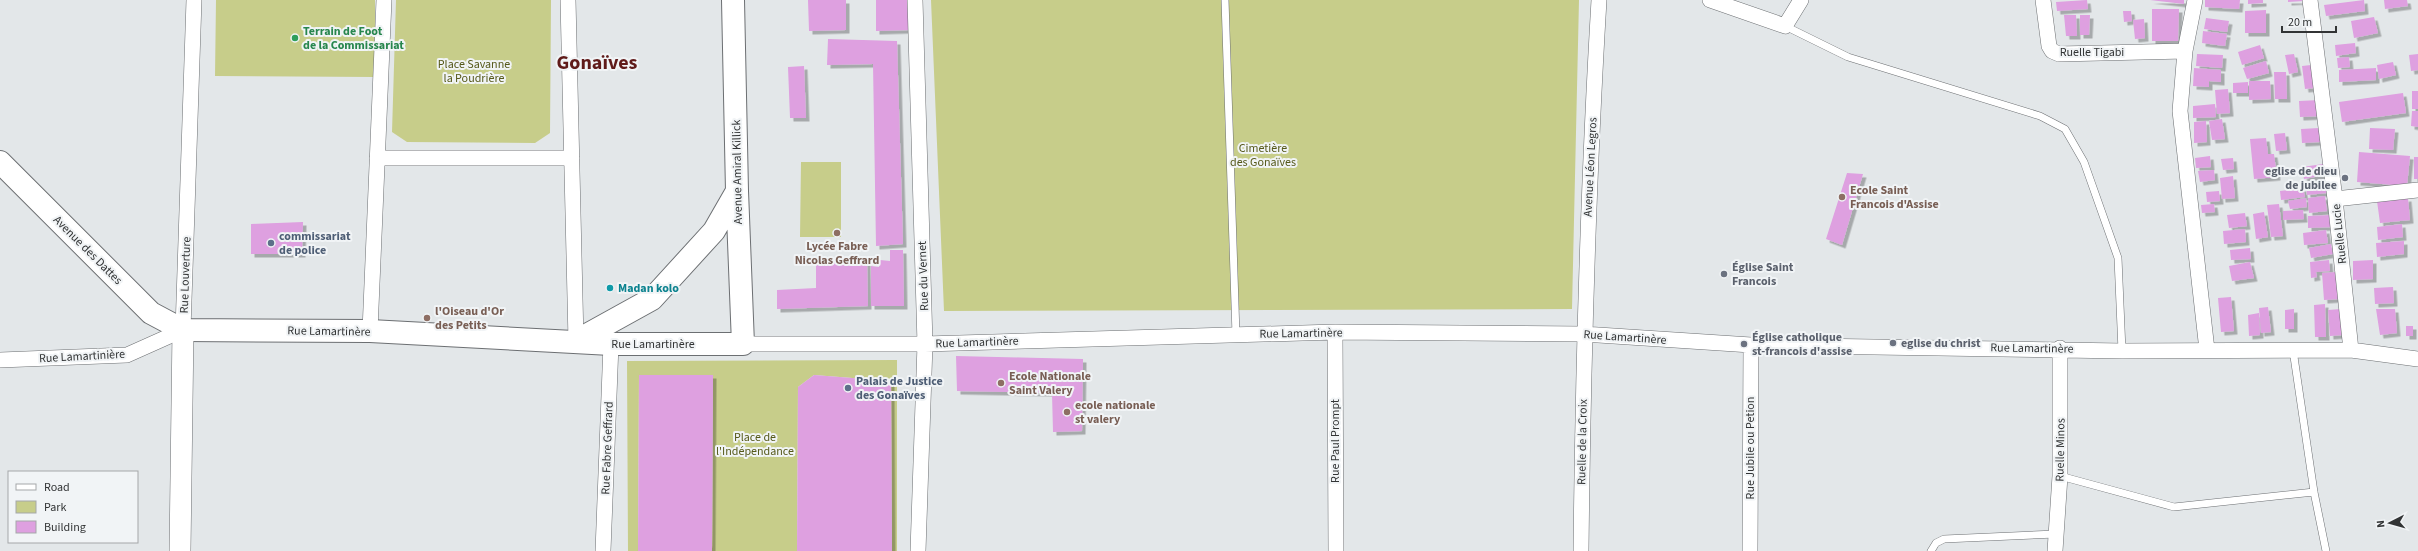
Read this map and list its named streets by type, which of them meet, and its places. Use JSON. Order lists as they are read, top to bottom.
{
  "streets": {
    "main road": ["Avenue Amiral Killick", "Avenue des Dattes", "Rue Lamartinère"],
    "street": [
      "Ruelle Tigabi",
      "Avenue Léon Legros",
      "Ruelle Lucie",
      "Rue Louverture",
      "Rue du Vernet",
      "Rue Lamartinière",
      "Rue Paul Prompt",
      "Ruelle de la Croix",
      "Rue Fabre Geffrard",
      "Rue Jubile ou Petion",
      "Ruelle Minos"
    ]
  },
  "crossings": [
    ["Avenue Léon Legros", "Rue Lamartinère"],
    ["Avenue Léon Legros", "Ruelle de la Croix"],
    ["Avenue Amiral Killick", "Rue Lamartinère"],
    ["Ruelle Lucie", "Rue Lamartinère"],
    ["Avenue des Dattes", "Rue Louverture"],
    ["Avenue des Dattes", "Rue Lamartinère"],
    ["Avenue des Dattes", "Rue Lamartinière"],
    ["Rue Louverture", "Rue Lamartinère"],
    ["Rue Louverture", "Rue Lamartinière"],
    ["Rue du Vernet", "Rue Lamartinère"],
    ["Rue Lamartinère", "Rue Lamartinière"],
    ["Rue Lamartinère", "Rue Paul Prompt"],
    ["Rue Lamartinère", "Ruelle de la Croix"],
    ["Rue Lamartinère", "Rue Fabre Geffrard"],
    ["Rue Lamartinère", "Rue Jubile ou Petion"],
    ["Rue Lamartinère", "Ruelle Minos"]
  ],
  "districts": ["Gonaïves"],
  "parks": ["Place Savanne la Poudrière", "Cimetière des Gonaïves", "Place de l'Indépendance"],
  "places": [
    "Terrain de Foot de la Commissariat",
    "eglise de dieu de jubilee",
    "Ecole Saint Francois d'Assise",
    "Lycée Fabre Nicolas Geffrard",
    "commissariat de police",
    "Église Saint Francois",
    "Madan kolo",
    "l'Oiseau d'Or des Petits",
    "eglise du christ",
    "Église catholique st-francois d'assise",
    "Ecole Nationale Saint Valery",
    "Palais de Justice des Gonaïves",
    "ecole nationale st valery"
  ],
  "legend": ["Road", "Park", "Building"],
  "scale_bar": "20 m",
  "north": "left"
}
